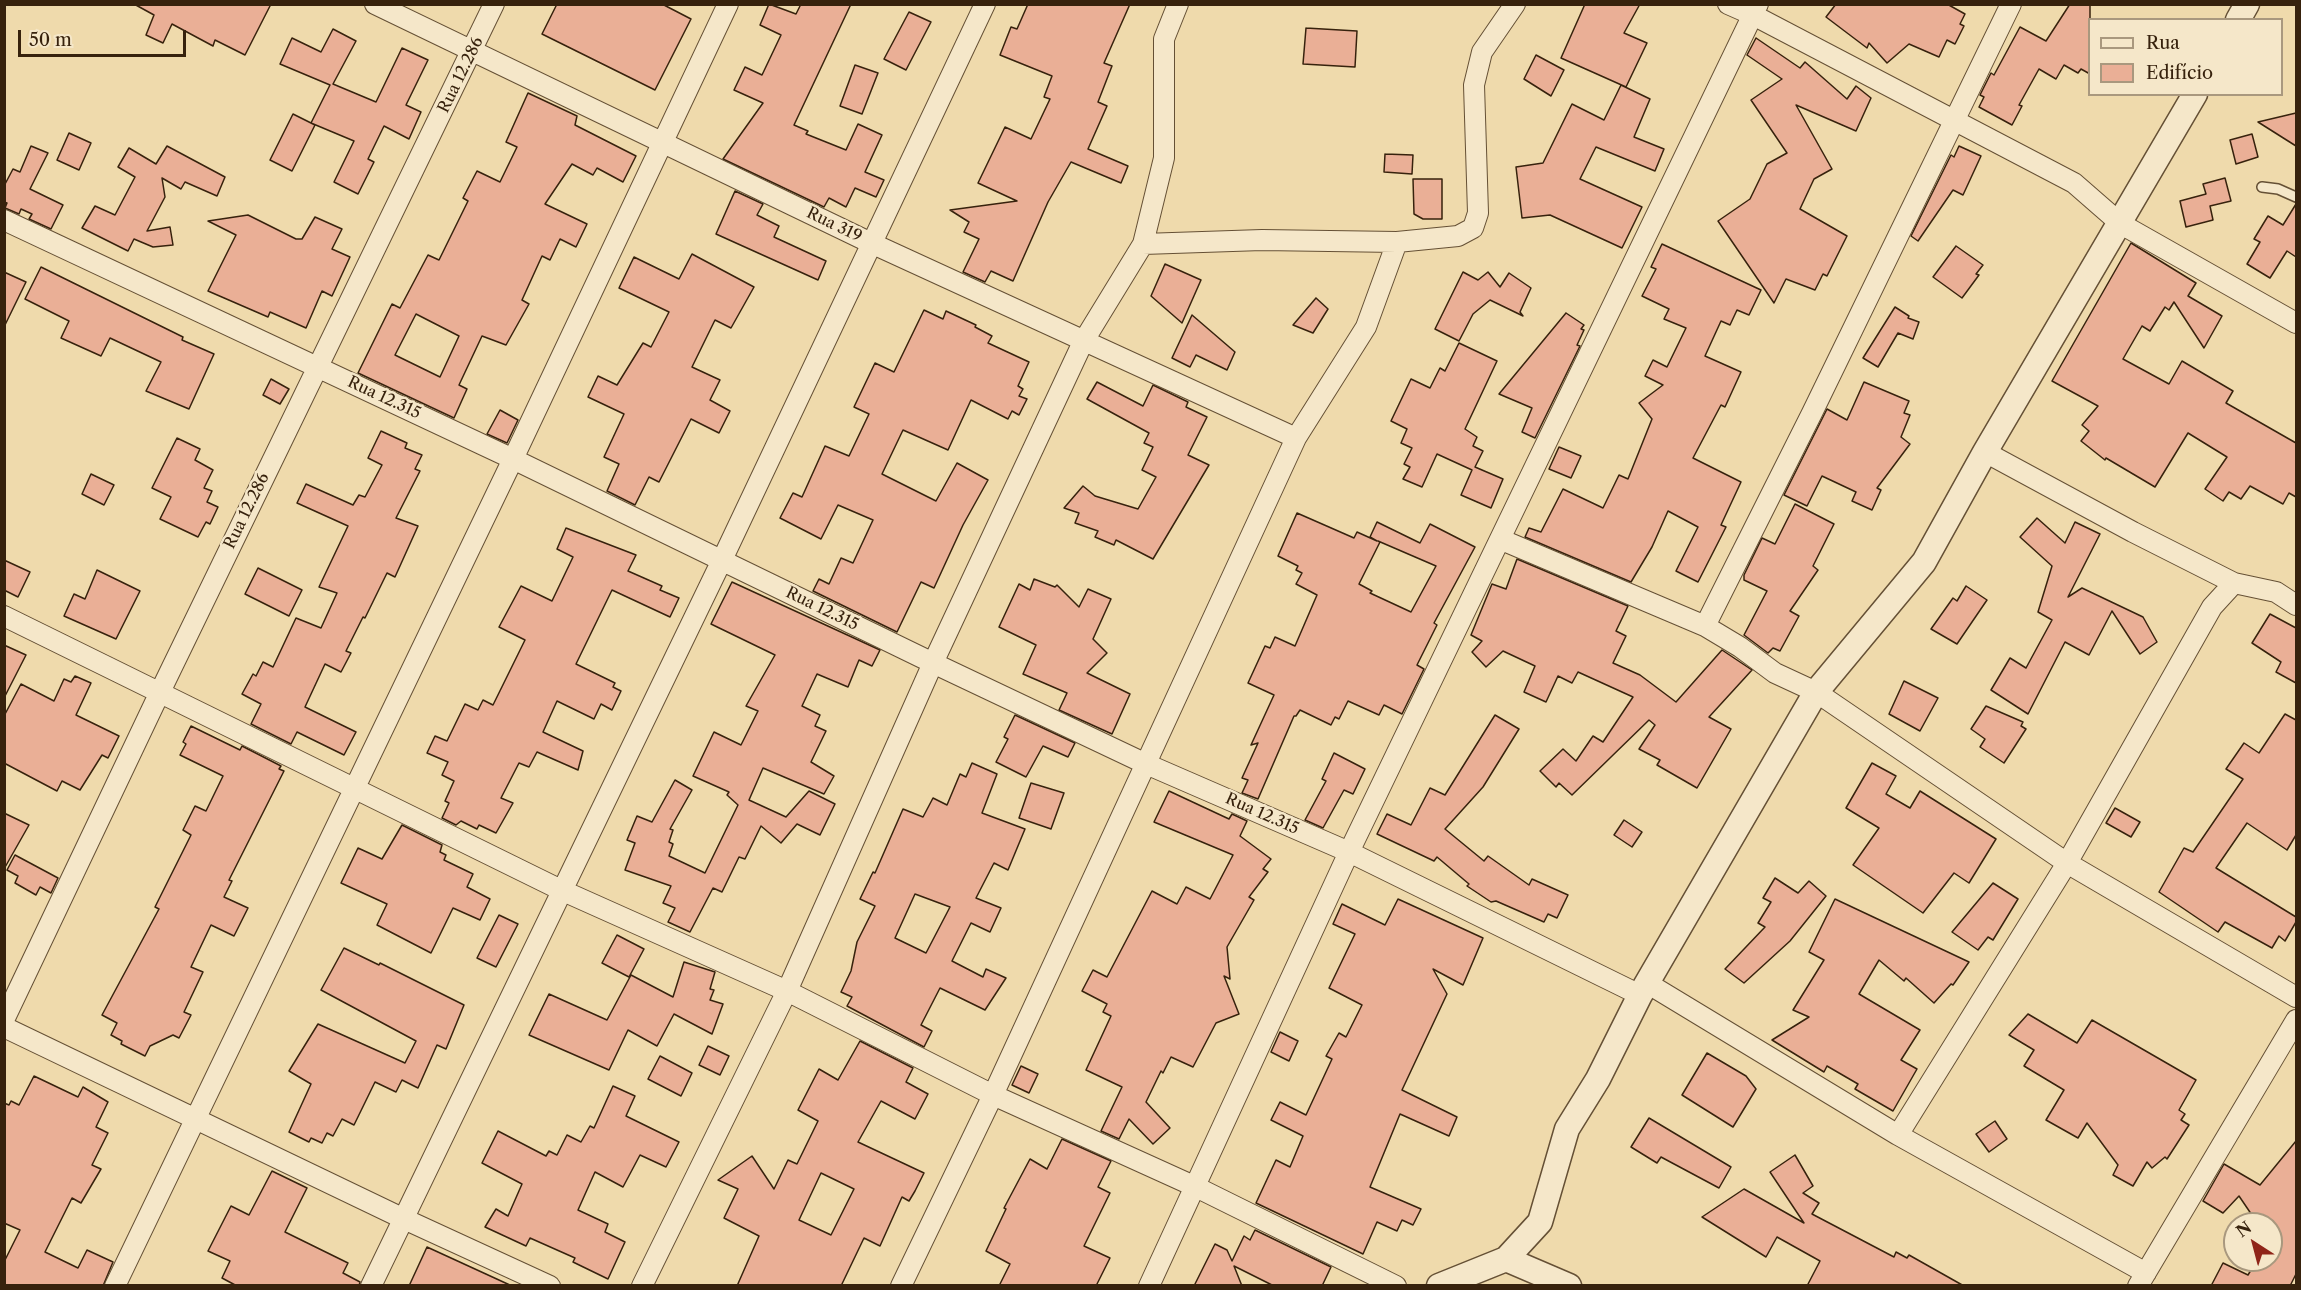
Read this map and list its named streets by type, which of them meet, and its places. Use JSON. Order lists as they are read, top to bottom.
{
  "streets": {
    "street": ["Rua 12.286", "Rua 319", "Rua 12.315"]
  },
  "crossings": [
    ["Rua 12.286", "Rua 319"],
    ["Rua 12.286", "Rua 12.315"]
  ],
  "legend": ["Rua", "Edifício"],
  "scale_bar": "50 m",
  "north": "top left"
}
